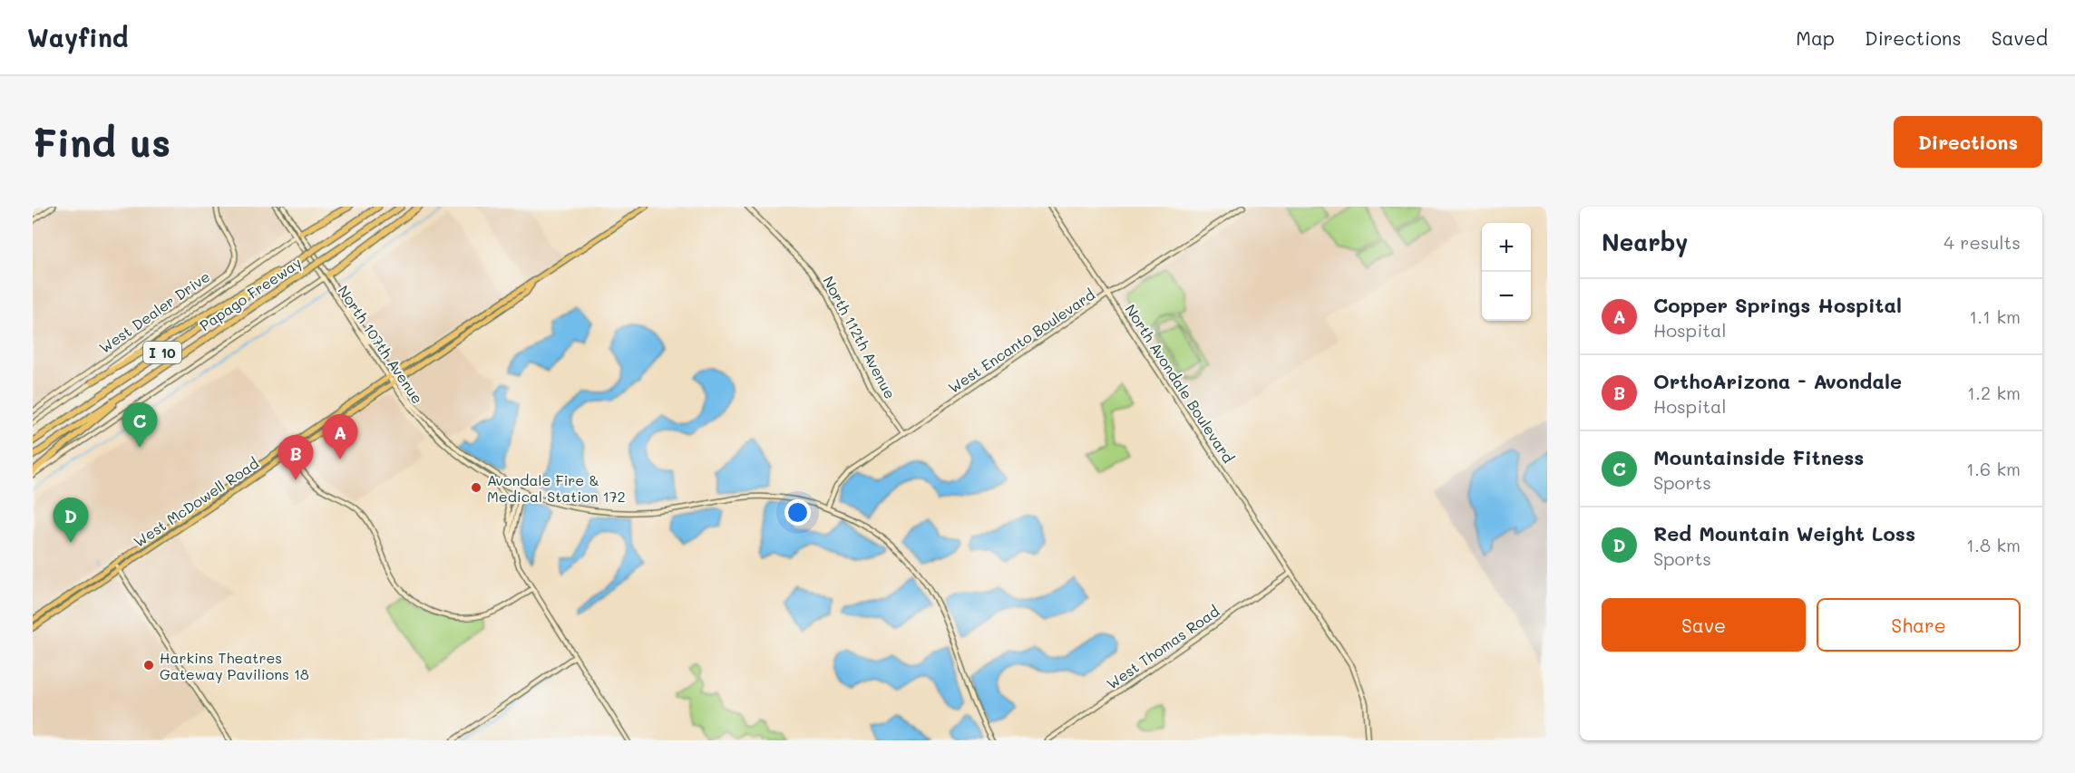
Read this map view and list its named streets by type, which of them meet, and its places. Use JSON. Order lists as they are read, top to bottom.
{
  "streets": {
    "highway": ["Papago Freeway", "I 10"],
    "main road": ["West McDowell Road"],
    "street": [
      "West Dealer Drive",
      "North 112th Avenue",
      "West Encanto Boulevard",
      "North 107th Avenue",
      "North Avondale Boulevard",
      "West Thomas Road"
    ]
  },
  "crossings": [
    ["North 112th Avenue", "West Encanto Boulevard"],
    ["West Encanto Boulevard", "North Avondale Boulevard"],
    ["North 107th Avenue", "West McDowell Road"],
    ["North Avondale Boulevard", "West Thomas Road"]
  ],
  "places": ["Avondale Fire & Medical Station 172", "Harkins Theatres Gateway Pavilions 18"],
  "page": {
    "header": "Wayfind",
    "nav": ["Map", "Directions", "Saved"],
    "buttons": [
      "Directions",
      ["Save", "Share"]
    ],
    "title": "Find us",
    "heading": ["Nearby", "4 results"],
    "map_buttons": ["+", "−"],
    "list": [
      {
        "mark": "A",
        "name": "Copper Springs Hospital",
        "note": "Hospital",
        "value": "1.1 km"
      },
      {
        "mark": "B",
        "name": "OrthoArizona - Avondale",
        "note": "Hospital",
        "value": "1.2 km"
      },
      {
        "mark": "C",
        "name": "Mountainside Fitness",
        "note": "Sports",
        "value": "1.6 km"
      },
      {
        "mark": "D",
        "name": "Red Mountain Weight Loss",
        "note": "Sports",
        "value": "1.8 km"
      }
    ],
    "pins": [
      "C",
      "A",
      "B",
      "D"
    ]
  }
}
